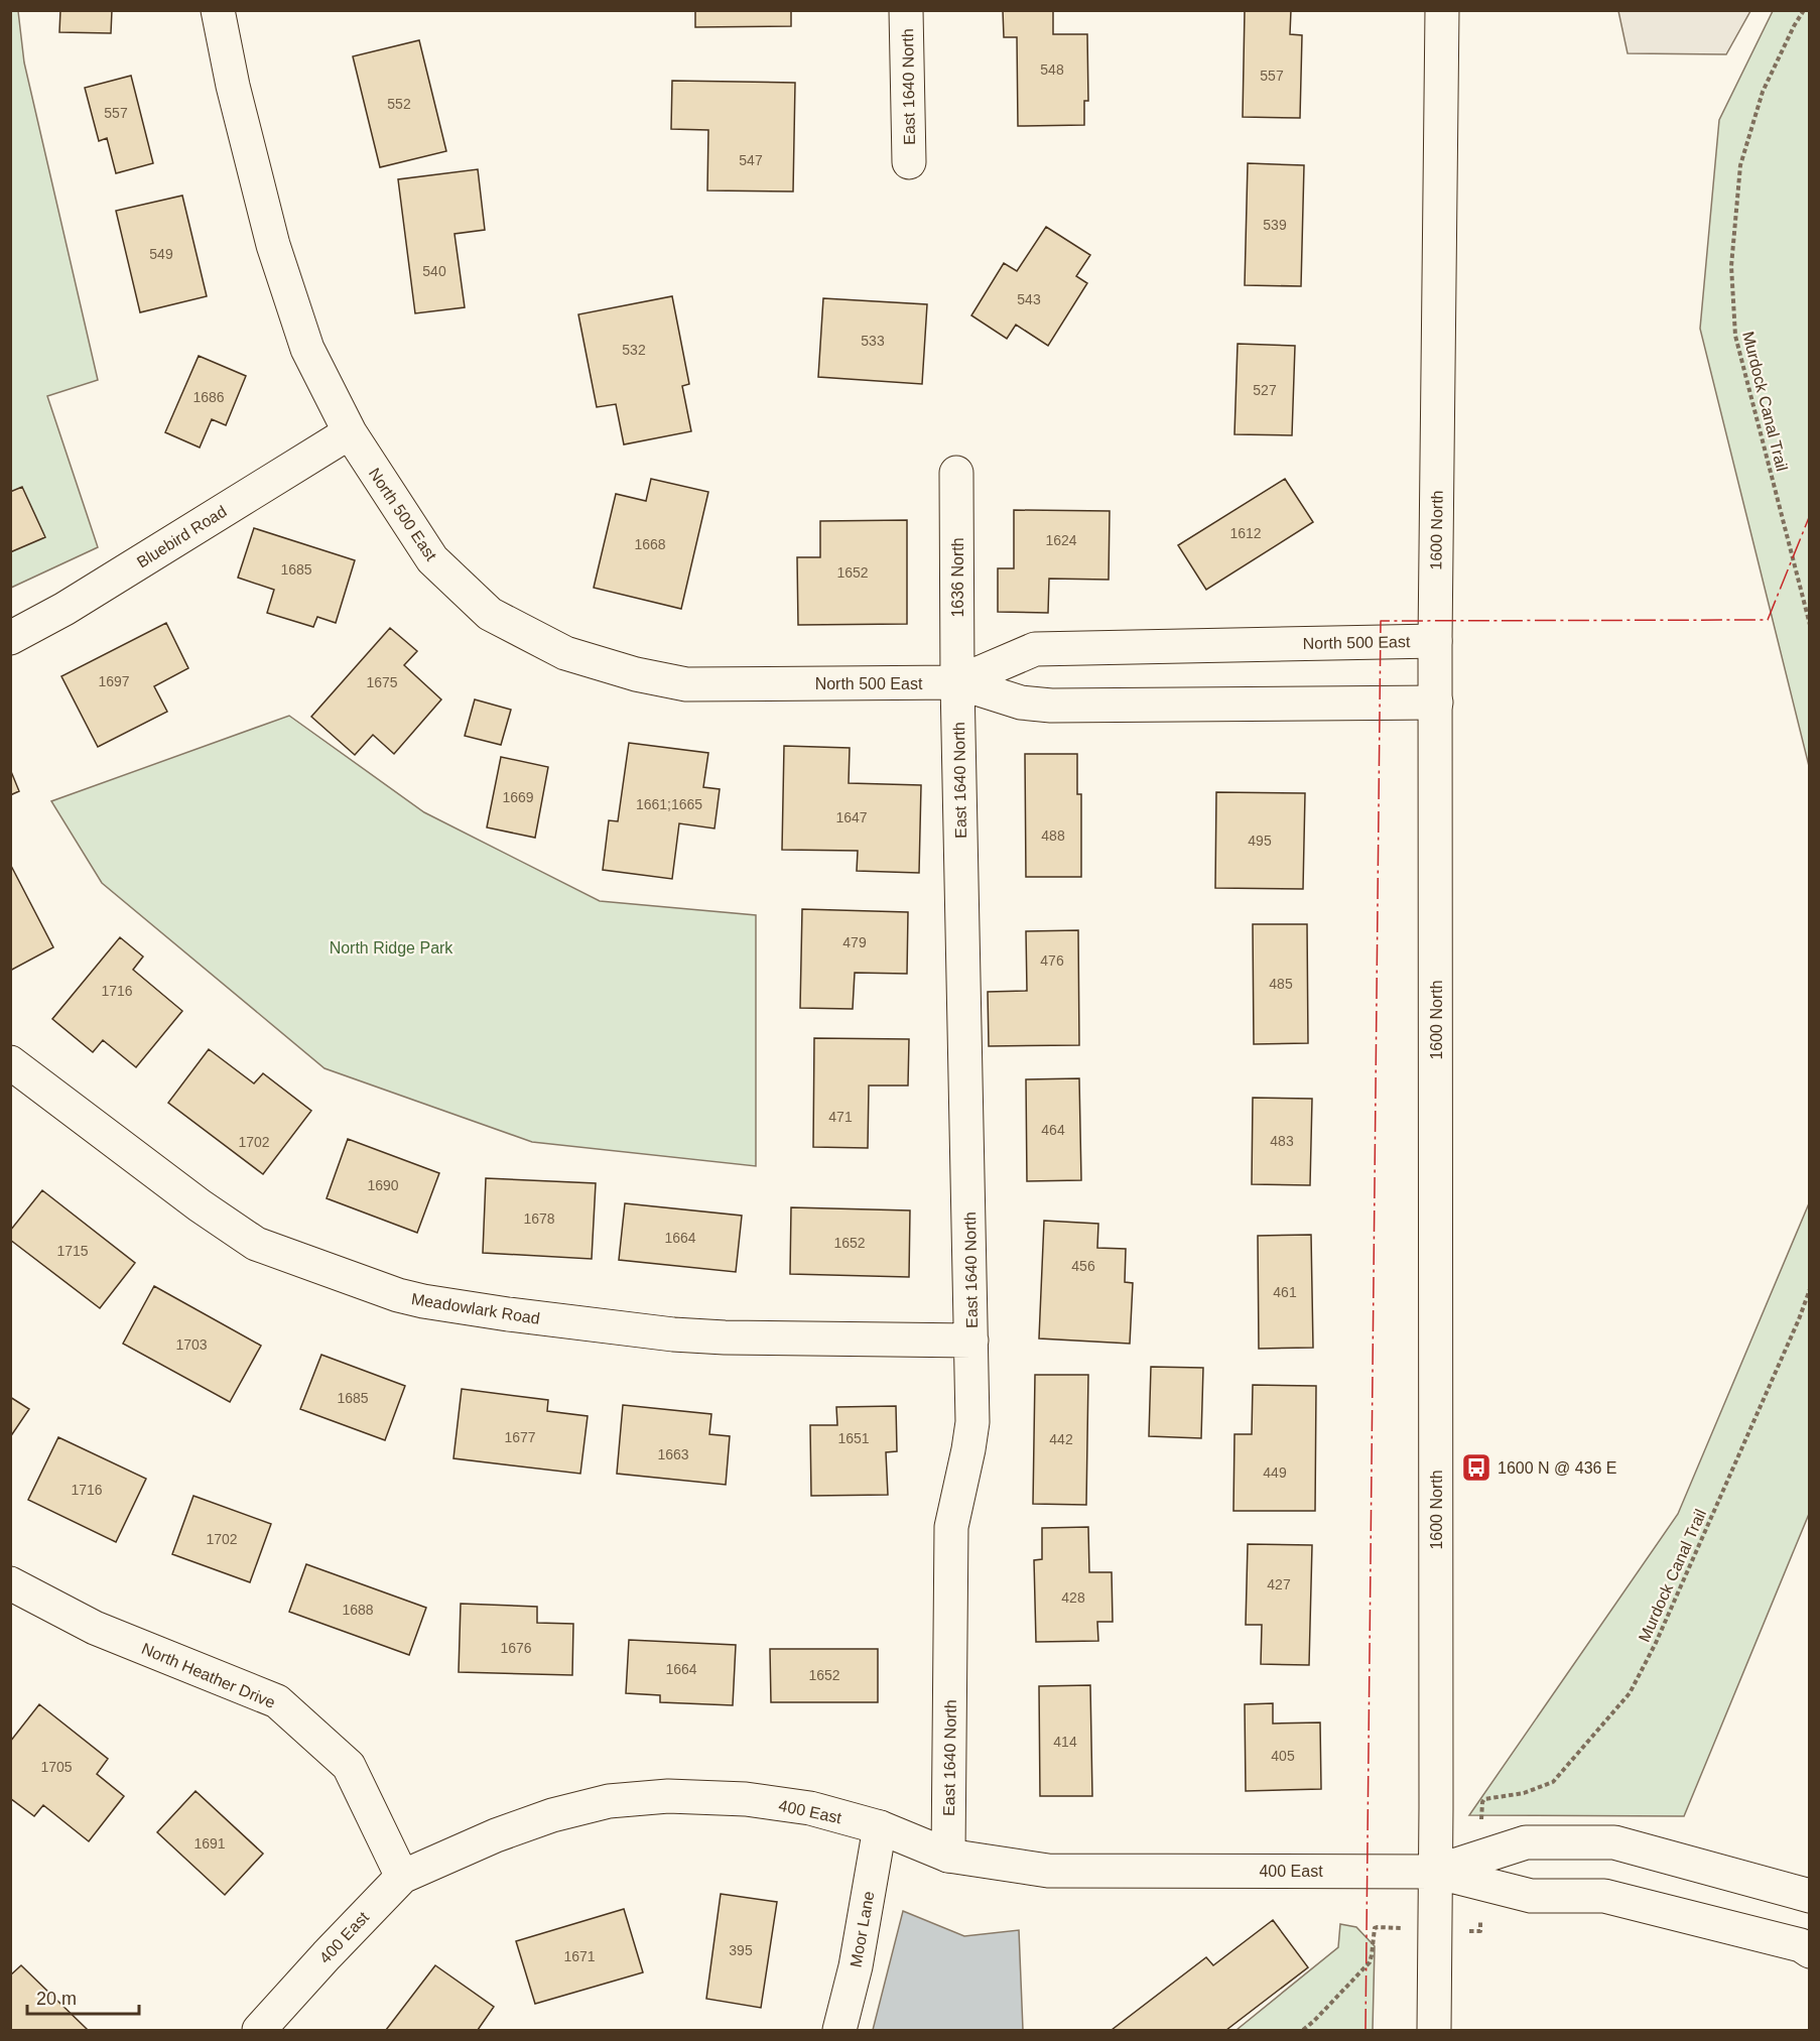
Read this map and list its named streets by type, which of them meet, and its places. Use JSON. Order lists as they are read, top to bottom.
{
  "streets": {
    "street": [
      "East 1640 North",
      "North 500 East",
      "1600 North",
      "Bluebird Road",
      "1636 North",
      "Meadowlark Road",
      "North Heather Drive",
      "400 East",
      "Moor Lane"
    ],
    "path": ["Murdock Canal Trail"]
  },
  "crossings": [
    ["East 1640 North", "North 500 East"],
    ["East 1640 North", "1636 North"],
    ["East 1640 North", "Meadowlark Road"],
    ["East 1640 North", "400 East"],
    ["North 500 East", "1600 North"],
    ["North 500 East", "Bluebird Road"],
    ["North 500 East", "1636 North"],
    ["1600 North", "400 East"],
    ["North Heather Drive", "400 East"],
    ["400 East", "Moor Lane"]
  ],
  "parks": ["North Ridge Park"],
  "places": {
    "bus stop": ["1600 N @ 436 E"]
  },
  "house_numbers": [
    "548",
    "557",
    "552",
    "557",
    "547",
    "539",
    "549",
    "540",
    "543",
    "533",
    "532",
    "527",
    "1686",
    "1612",
    "1624",
    "1668",
    "1685",
    "1652",
    "1697",
    "1675",
    "1669",
    "1661;1665",
    "1647",
    "488",
    "495",
    "479",
    "476",
    "485",
    "1716",
    "471",
    "464",
    "483",
    "1702",
    "1690",
    "1678",
    "1664",
    "1652",
    "1715",
    "456",
    "461",
    "1703",
    "1685",
    "1677",
    "1651",
    "442",
    "1663",
    "449",
    "1716",
    "1702",
    "427",
    "428",
    "1688",
    "1676",
    "1664",
    "1652",
    "414",
    "405",
    "1705",
    "1691",
    "395",
    "1671"
  ],
  "scale_bar": "20 m"
}
